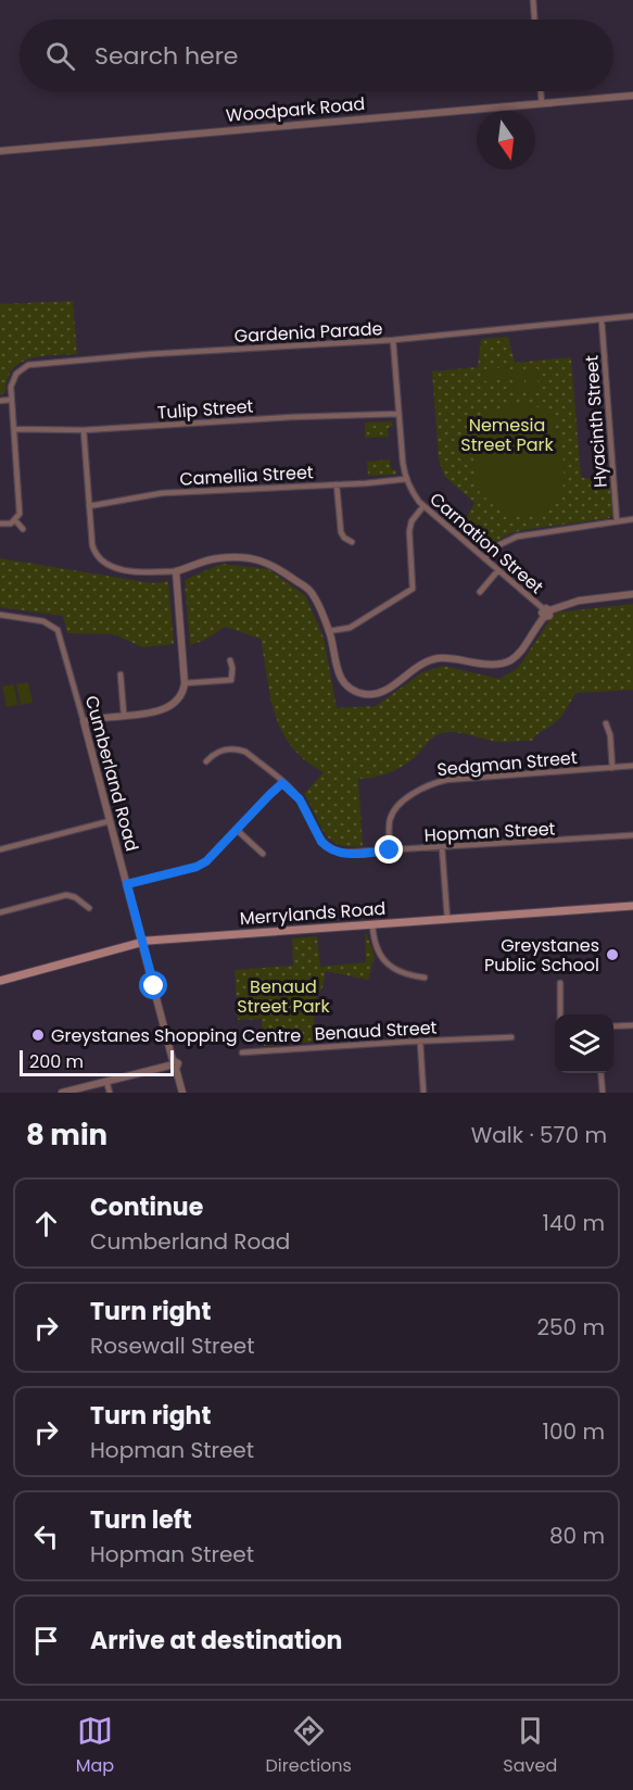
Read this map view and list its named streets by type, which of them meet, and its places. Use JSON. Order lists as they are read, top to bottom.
{
  "streets": {
    "main road": ["Merrylands Road"],
    "street": [
      "Woodpark Road",
      "Gardenia Parade",
      "Tulip Street",
      "Hyacinth Street",
      "Camellia Street",
      "Carnation Street",
      "Sedgman Street",
      "Cumberland Road",
      "Hopman Street",
      "Benaud Street"
    ]
  },
  "crossings": [
    ["Gardenia Parade", "Tulip Street"],
    ["Gardenia Parade", "Hyacinth Street"],
    ["Gardenia Parade", "Carnation Street"],
    ["Tulip Street", "Carnation Street"],
    ["Camellia Street", "Carnation Street"],
    ["Sedgman Street", "Hopman Street"],
    ["Cumberland Road", "Merrylands Road"]
  ],
  "parks": ["Nemesia Street Park", "Benaud Street Park"],
  "places": ["Greystanes Public School", "Greystanes Shopping Centre"],
  "scale_bar": "200 m",
  "north": "bottom",
  "page": {
    "search": "Search here",
    "scale": "200 m",
    "heading": ["8 min", "Walk · 570 m"],
    "list": [
      ["Continue", "Cumberland Road", "140 m"],
      ["Turn right", "Rosewall Street", "250 m"],
      ["Turn right", "Hopman Street", "100 m"],
      ["Turn left", "Hopman Street", "80 m"],
      "Arrive at destination"
    ],
    "nav": ["Map", "Directions", "Saved"]
  }
}
